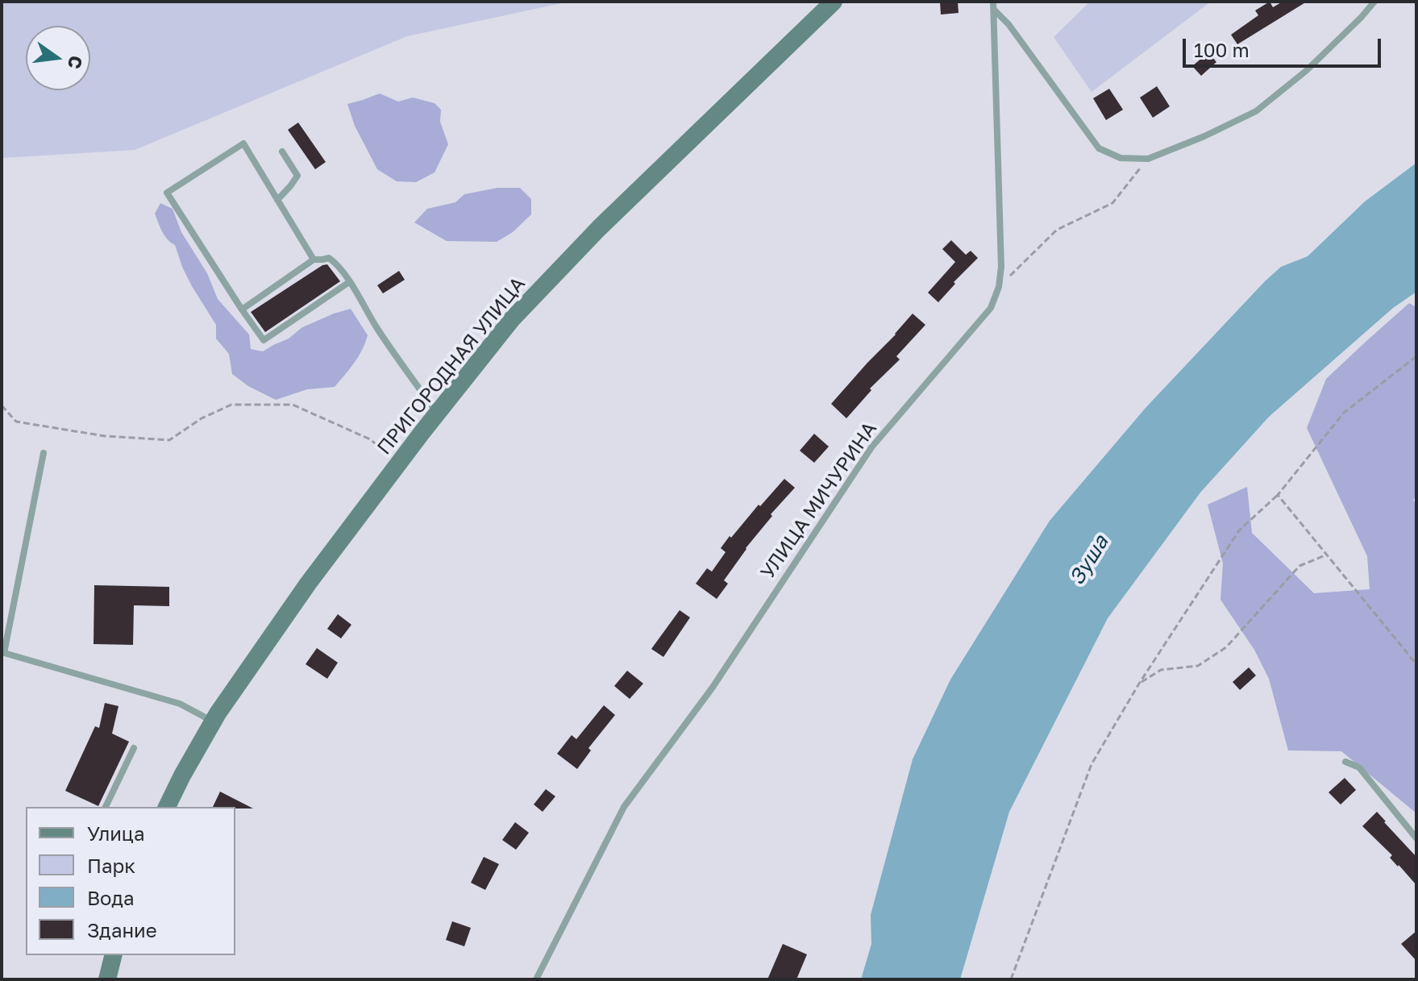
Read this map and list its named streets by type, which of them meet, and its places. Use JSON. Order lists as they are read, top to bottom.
{
  "streets": {
    "street": ["ПРИГОРОДНАЯ УЛИЦА"],
    "lane": ["УЛИЦА МИЧУРИНА"]
  },
  "water": ["Зуша"],
  "legend": [
    "Улица",
    "Парк",
    "Вода",
    "Здание"
  ],
  "scale_bar": "100 m",
  "north": "right"
}
